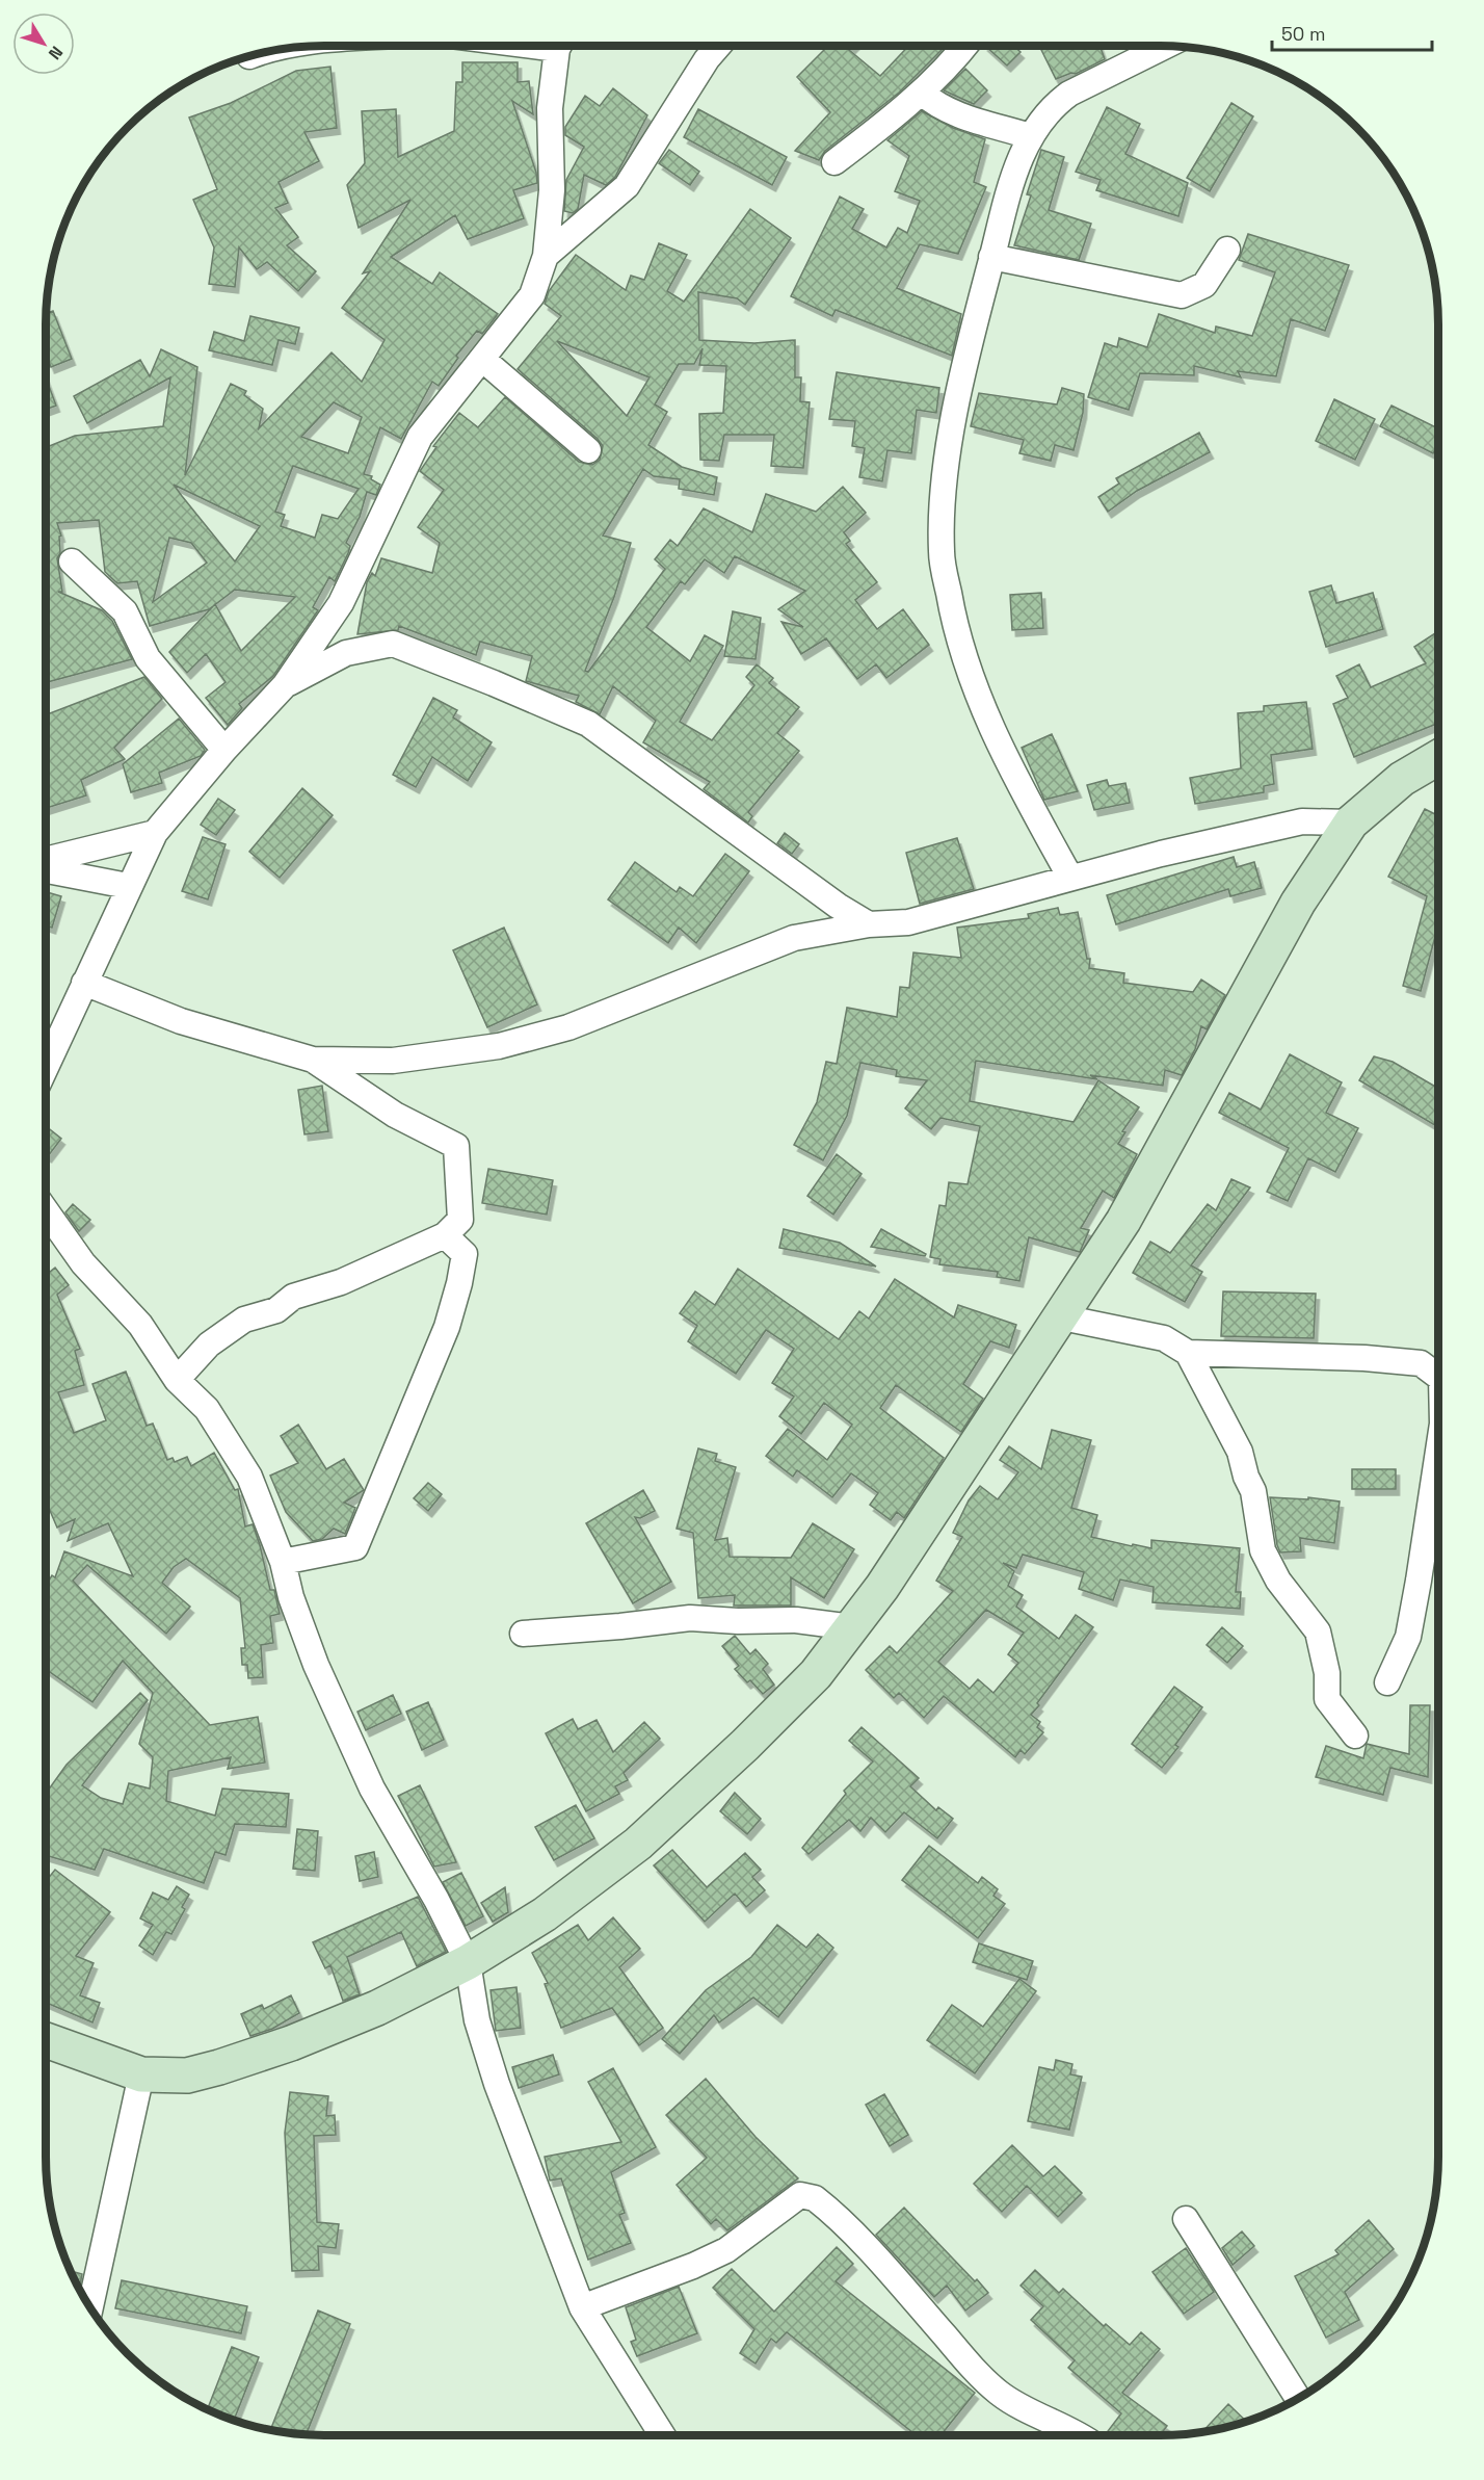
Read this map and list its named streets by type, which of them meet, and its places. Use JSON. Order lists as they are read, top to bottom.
{
  "scale_bar": "50 m",
  "north": "bottom right"
}
